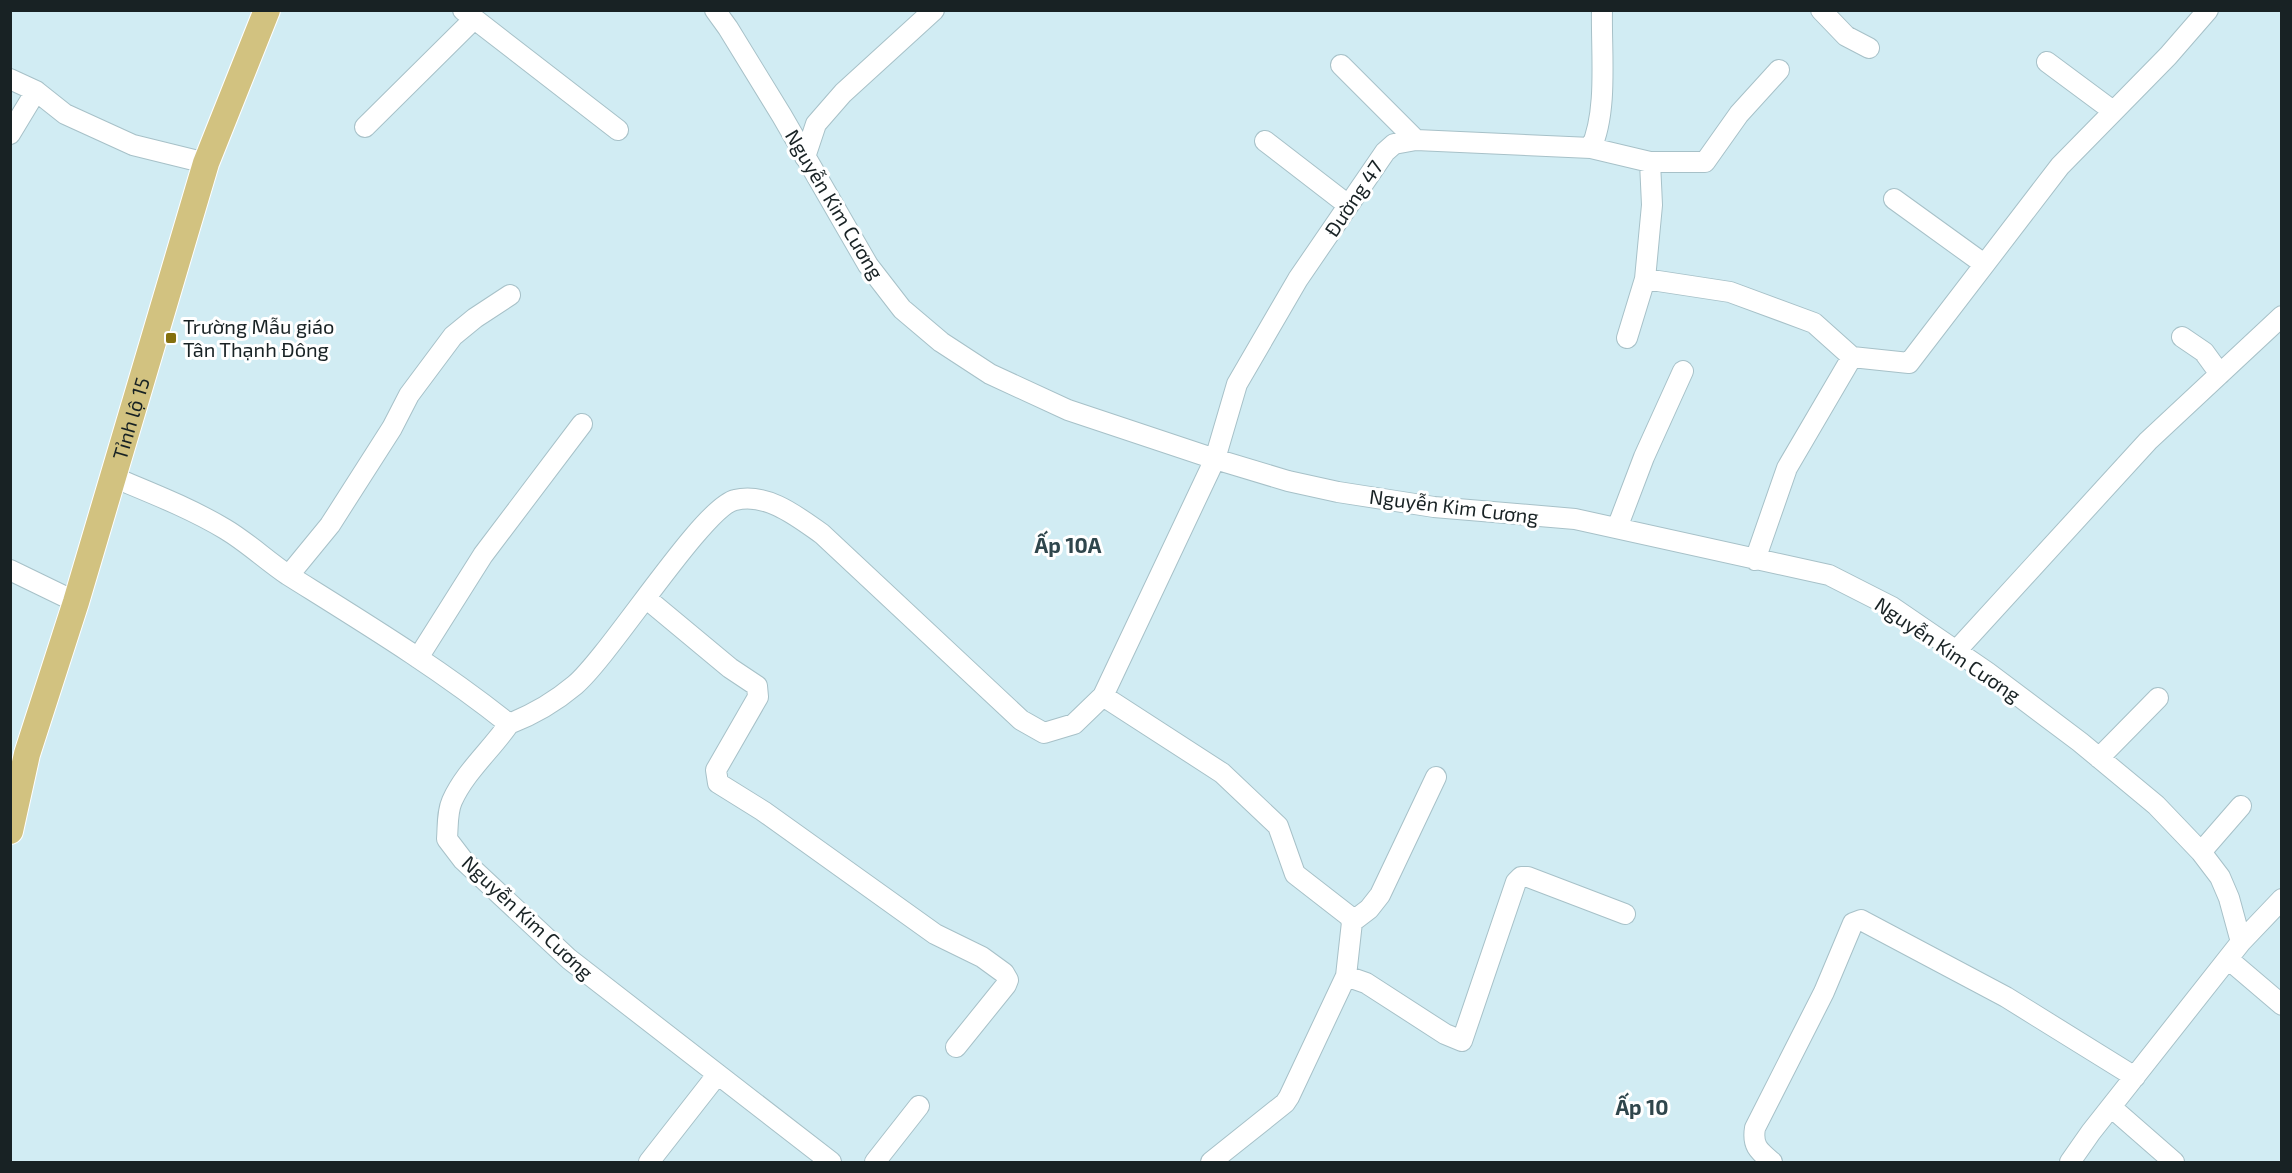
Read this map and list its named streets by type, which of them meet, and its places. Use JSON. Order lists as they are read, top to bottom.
{
  "streets": {
    "main road": ["Tỉnh lộ 15"],
    "street": ["Đường 47", "Nguyễn Kim Cương"]
  },
  "crossings": [
    ["Đường 47", "Nguyễn Kim Cương"]
  ],
  "districts": ["Ấp 10A", "Ấp 10"],
  "places": {
    "transit": ["Trường Mẫu giáo Tân Thạnh Đông"]
  }
}
